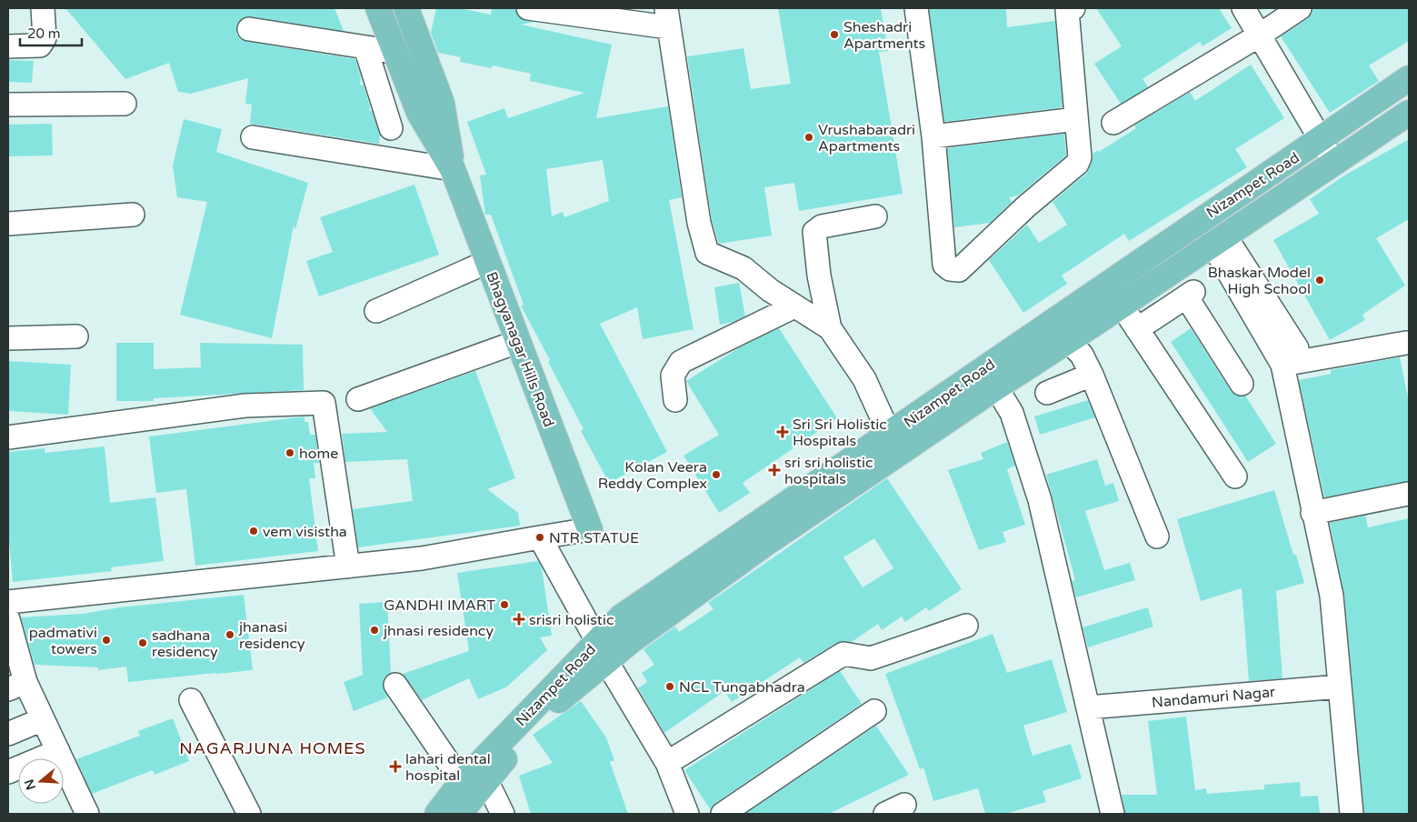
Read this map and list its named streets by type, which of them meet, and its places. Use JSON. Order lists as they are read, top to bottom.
{
  "streets": {
    "main road": ["Nizampet Road", "Bhagyanagar Hills Road"],
    "street": ["Nandamuri Nagar"]
  },
  "districts": ["NAGARJUNA HOMES"],
  "places": {
    "other": [
      "Sheshadri Apartments",
      "Vrushabaradri Apartments",
      "Bhaskar Model High School",
      "home",
      "Kolan Veera Reddy Complex",
      "vem visistha",
      "NTR STATUE",
      "GANDHI IMART",
      "jhnasi residency",
      "jhanasi residency",
      "padmativi towers",
      "sadhana residency",
      "NCL Tungabhadra"
    ],
    "health": [
      "Sri Sri Holistic Hospitals",
      "sri sri holistic hospitals",
      "srisri holistic",
      "lahari dental hospital"
    ]
  },
  "scale_bar": "20 m",
  "north": "left"
}
